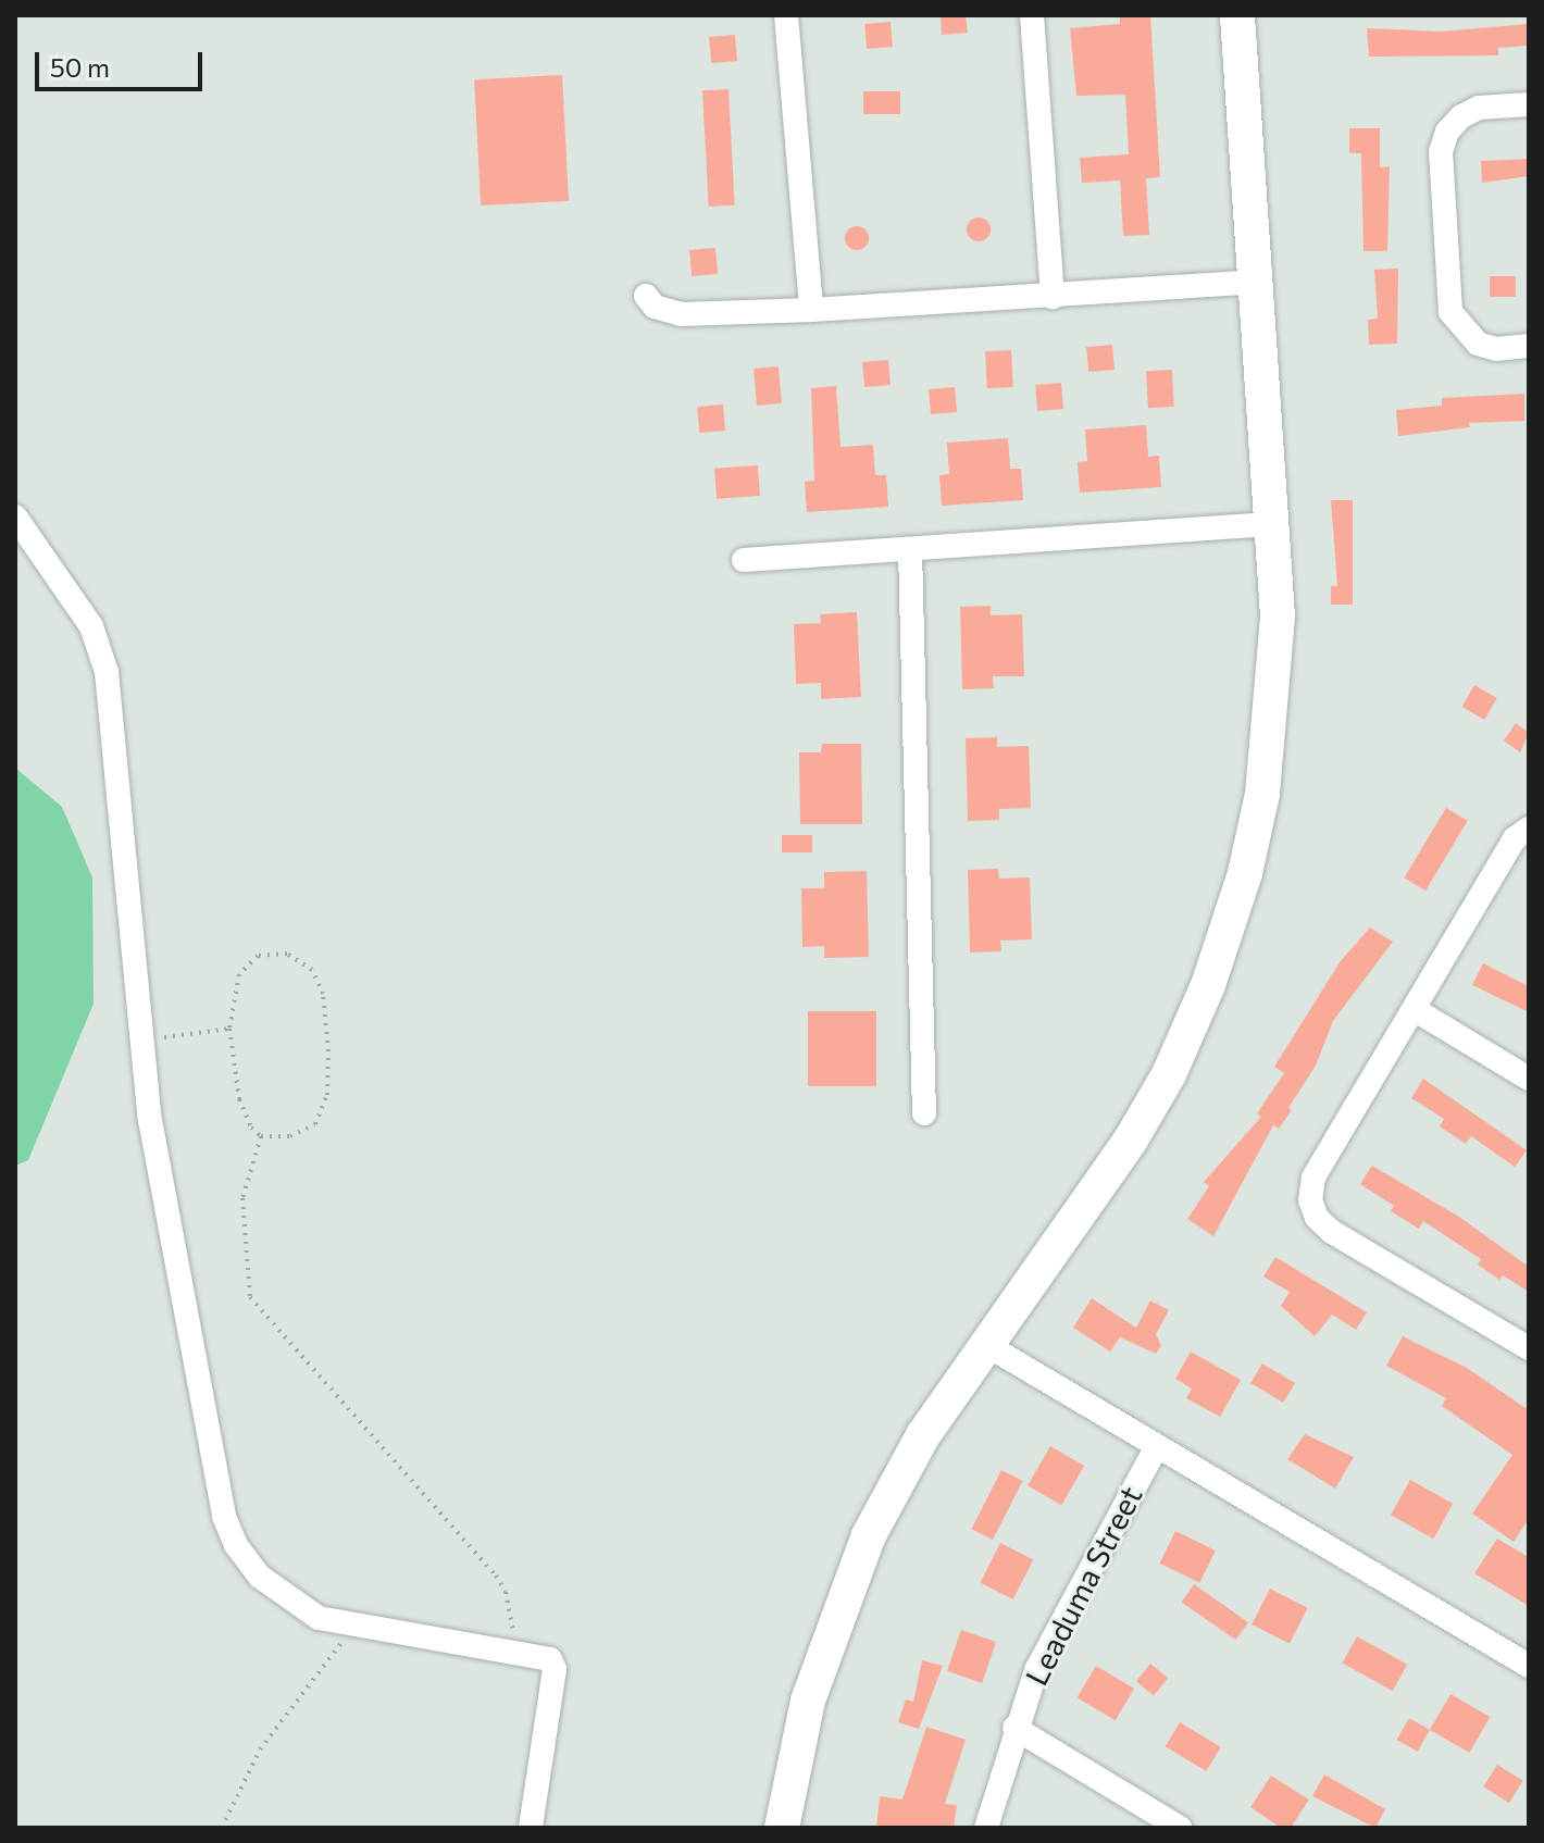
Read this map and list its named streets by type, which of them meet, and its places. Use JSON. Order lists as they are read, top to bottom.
{
  "streets": {
    "street": ["Leaduma Street"]
  },
  "scale_bar": "50 m"
}
